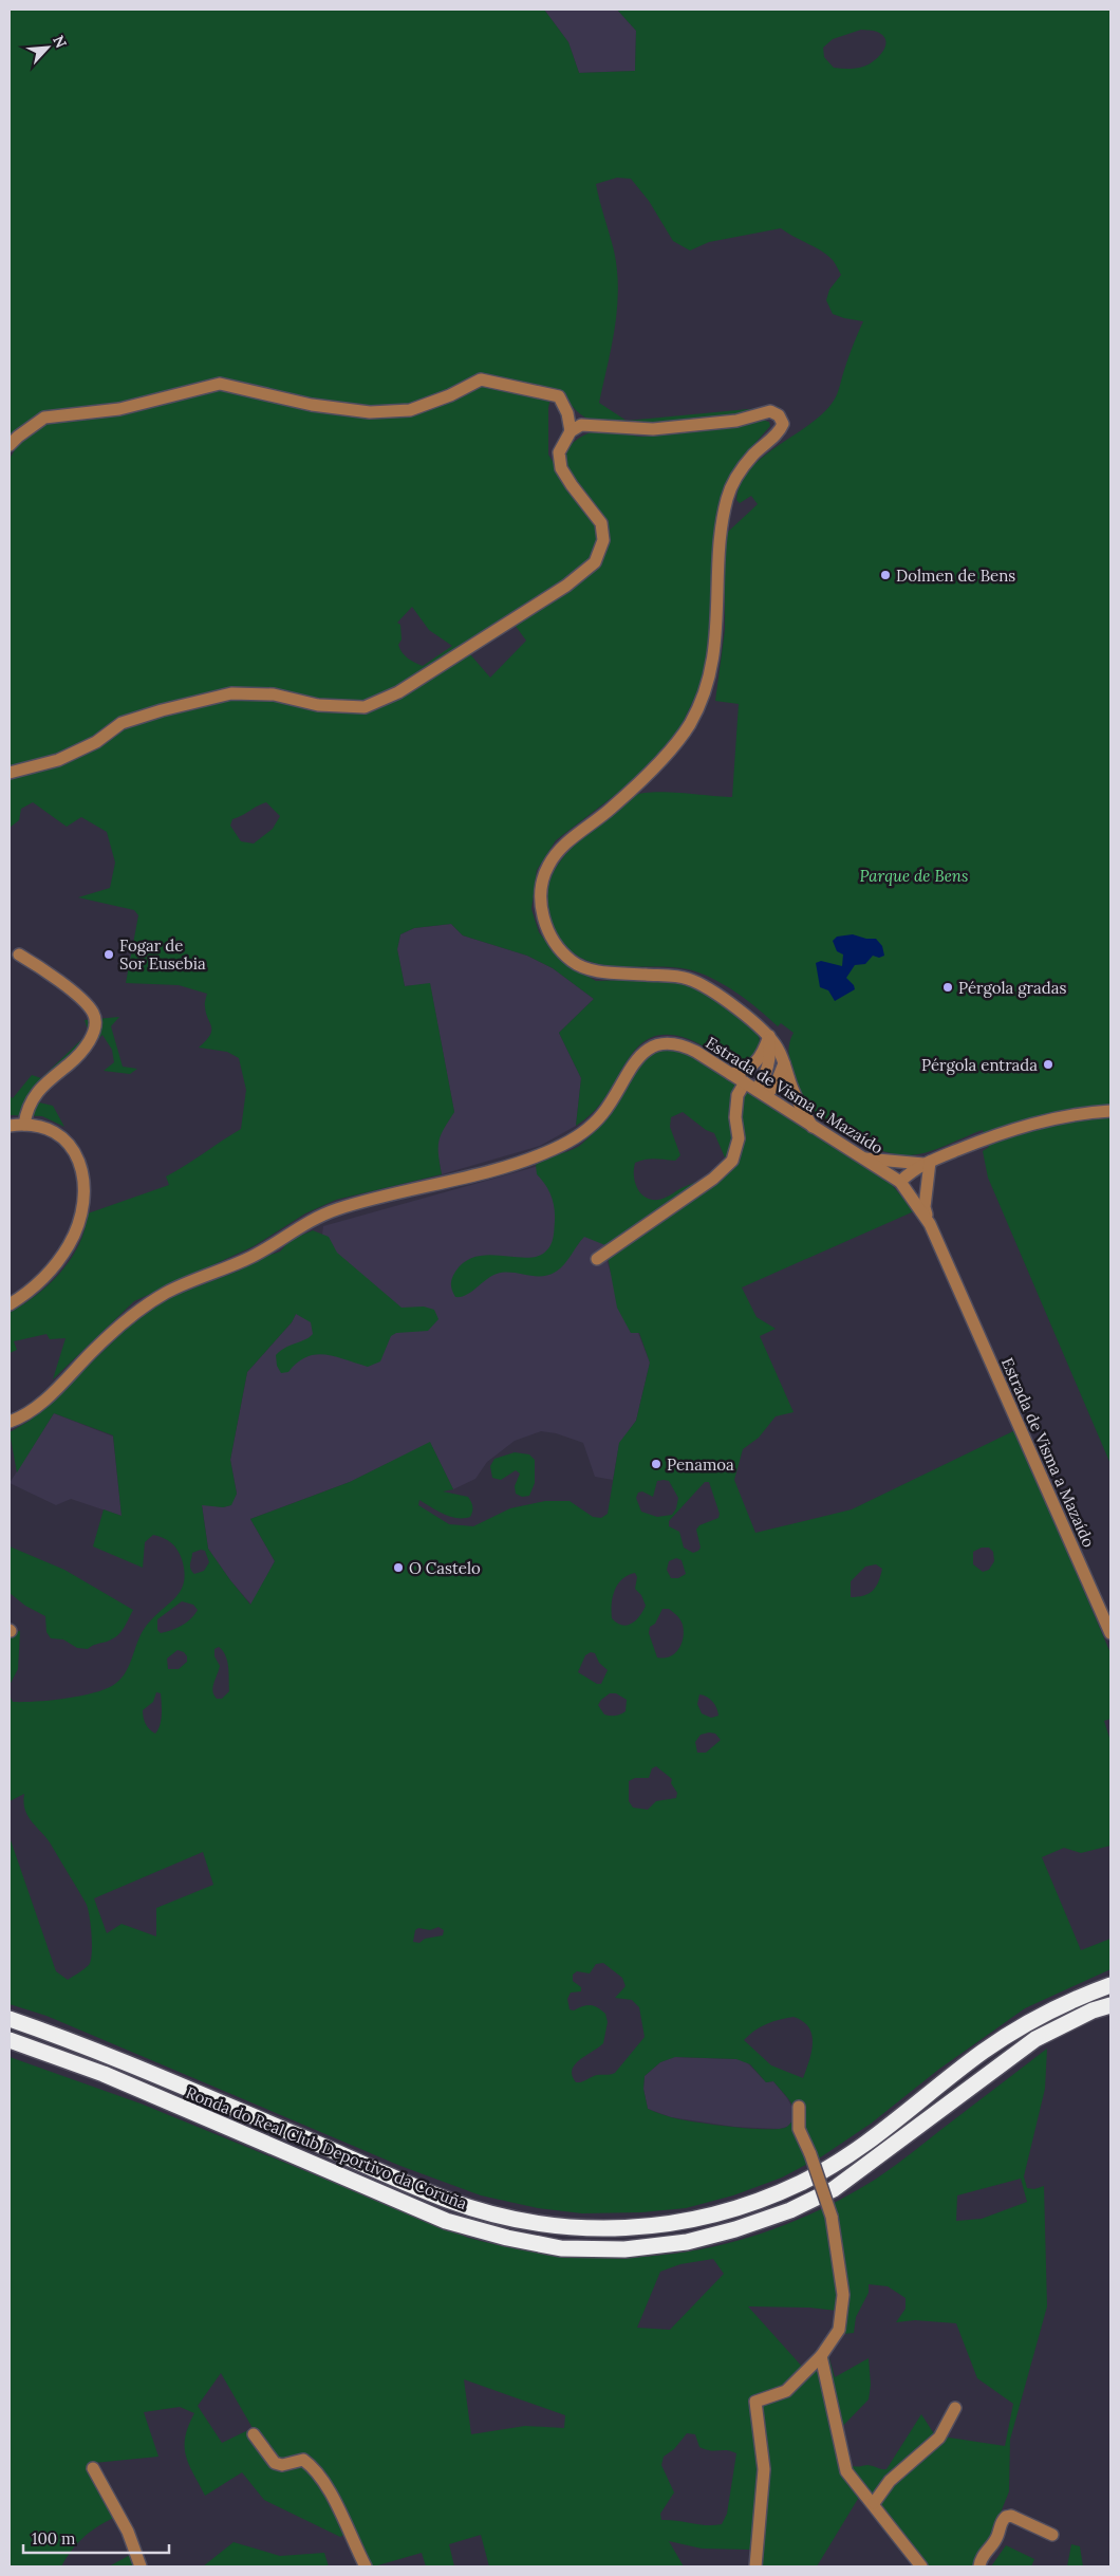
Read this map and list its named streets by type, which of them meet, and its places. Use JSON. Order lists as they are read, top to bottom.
{
  "streets": {
    "highway": ["Ronda do Real Club Deportivo da Coruña"],
    "street": ["Estrada de Visma a Mazaído"]
  },
  "parks": ["Parque de Bens"],
  "places": [
    "Dolmen de Bens",
    "Fogar de Sor Eusebia",
    "Pérgola gradas",
    "Pérgola entrada",
    "Penamoa",
    "O Castelo"
  ],
  "scale_bar": "100 m",
  "north": "top right"
}
